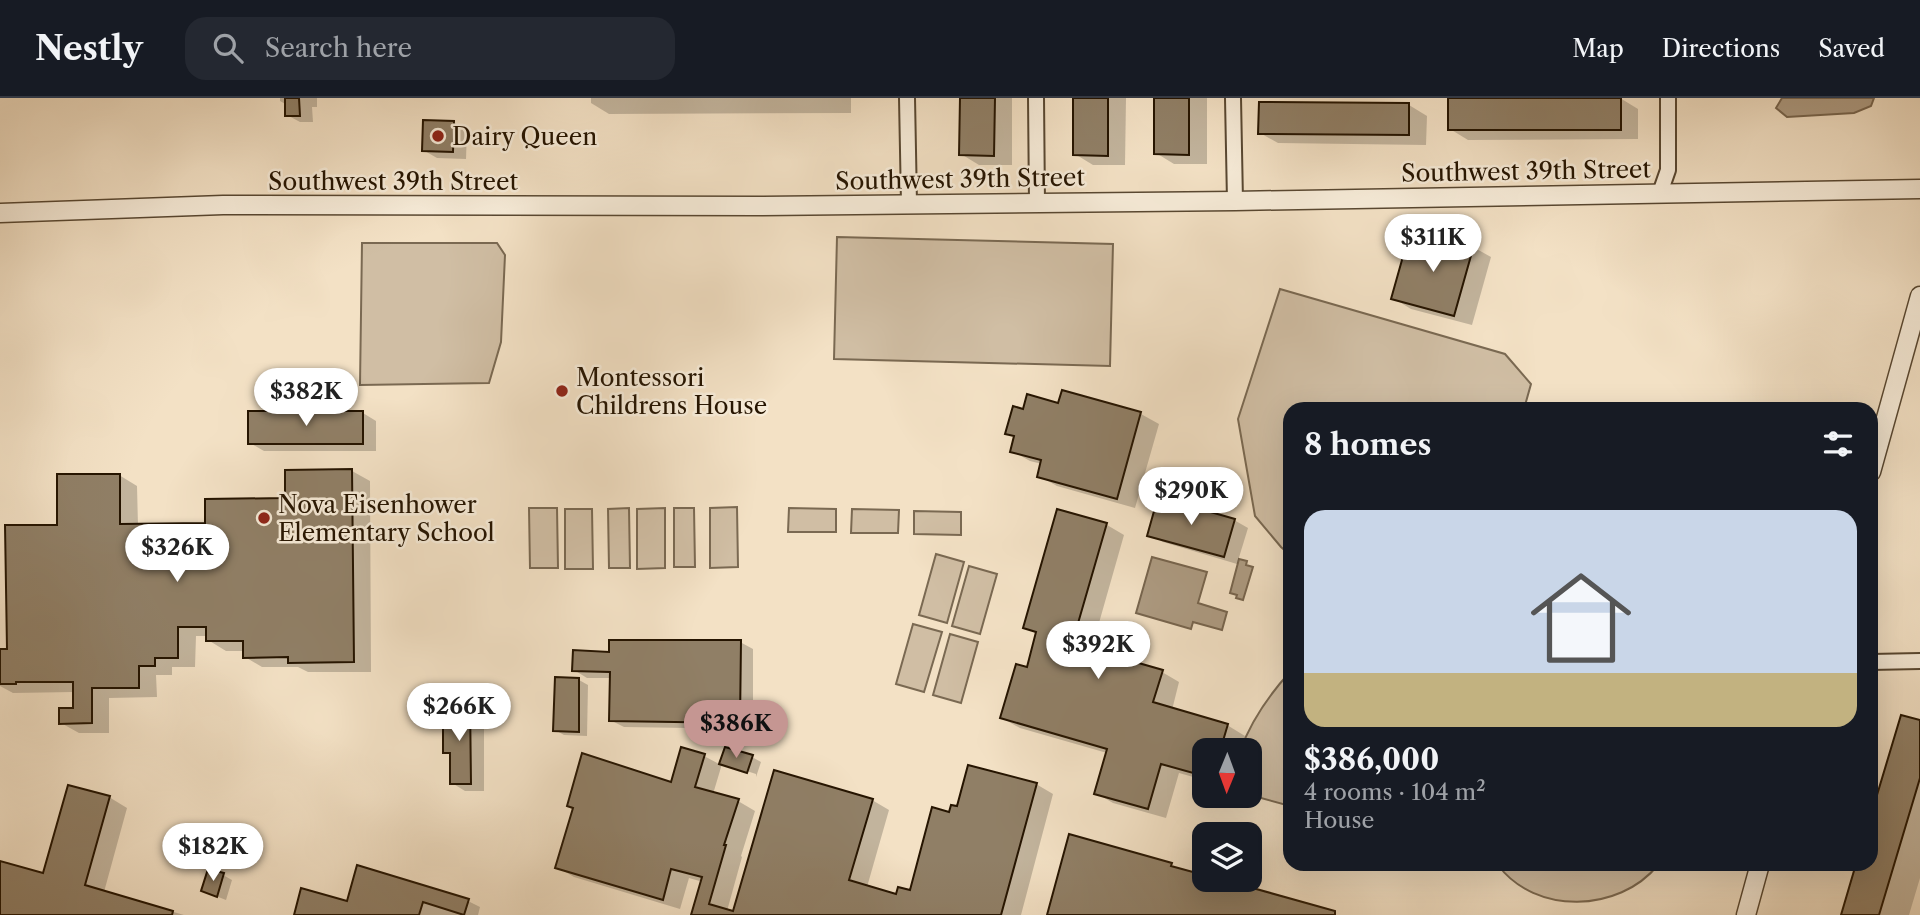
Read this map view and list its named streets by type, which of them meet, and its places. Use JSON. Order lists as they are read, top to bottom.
{
  "streets": {
    "street": ["Southwest 39th Street"]
  },
  "places": ["Dairy Queen", "Montessori Childrens House", "Nova Eisenhower Elementary School"],
  "north": "bottom",
  "page": {
    "header": "Nestly",
    "search": "Search here",
    "nav": ["Map", "Directions", "Saved"],
    "price": [
      "$311K",
      "$382K",
      "$290K",
      "$326K",
      "$392K",
      "$266K",
      "$386K",
      "$182K"
    ],
    "heading": "8 homes",
    "list": [
      {
        "name": "$386,000",
        "note": "4 rooms · 104 m² · House"
      }
    ]
  }
}
